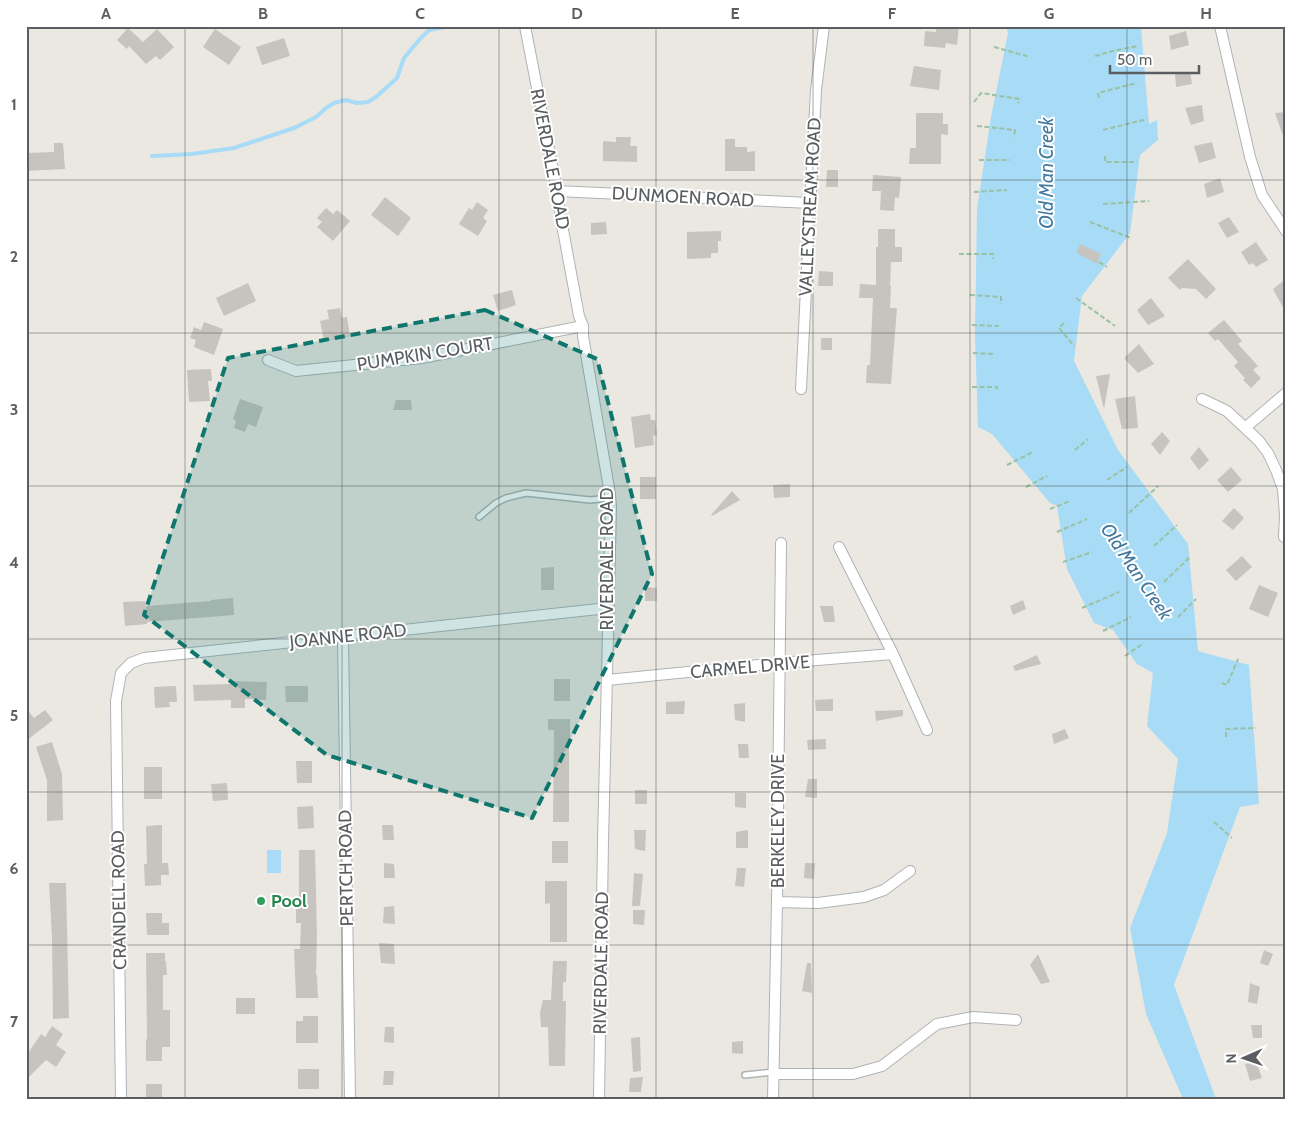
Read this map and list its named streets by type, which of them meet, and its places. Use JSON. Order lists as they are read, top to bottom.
{
  "streets": {
    "street": [
      "RIVERDALE ROAD",
      "DUNMOEN ROAD",
      "VALLEYSTREAM ROAD",
      "PUMPKIN COURT",
      "JOANNE ROAD",
      "CARMEL DRIVE",
      "BERKELEY DRIVE",
      "PERTCH ROAD",
      "CRANDELL ROAD"
    ]
  },
  "crossings": [
    ["RIVERDALE ROAD", "DUNMOEN ROAD"],
    ["RIVERDALE ROAD", "PUMPKIN COURT"],
    ["RIVERDALE ROAD", "JOANNE ROAD"],
    ["RIVERDALE ROAD", "CARMEL DRIVE"],
    ["DUNMOEN ROAD", "VALLEYSTREAM ROAD"],
    ["JOANNE ROAD", "PERTCH ROAD"],
    ["JOANNE ROAD", "CRANDELL ROAD"],
    ["CARMEL DRIVE", "BERKELEY DRIVE"]
  ],
  "water": ["Old Man Creek"],
  "places": ["Pool"],
  "scale_bar": "50 m",
  "north": "left",
  "grid": {
    "columns": [
      "A",
      "B",
      "C",
      "D",
      "E",
      "F",
      "G",
      "H"
    ],
    "rows": [
      "1",
      "2",
      "3",
      "4",
      "5",
      "6",
      "7"
    ]
  }
}
